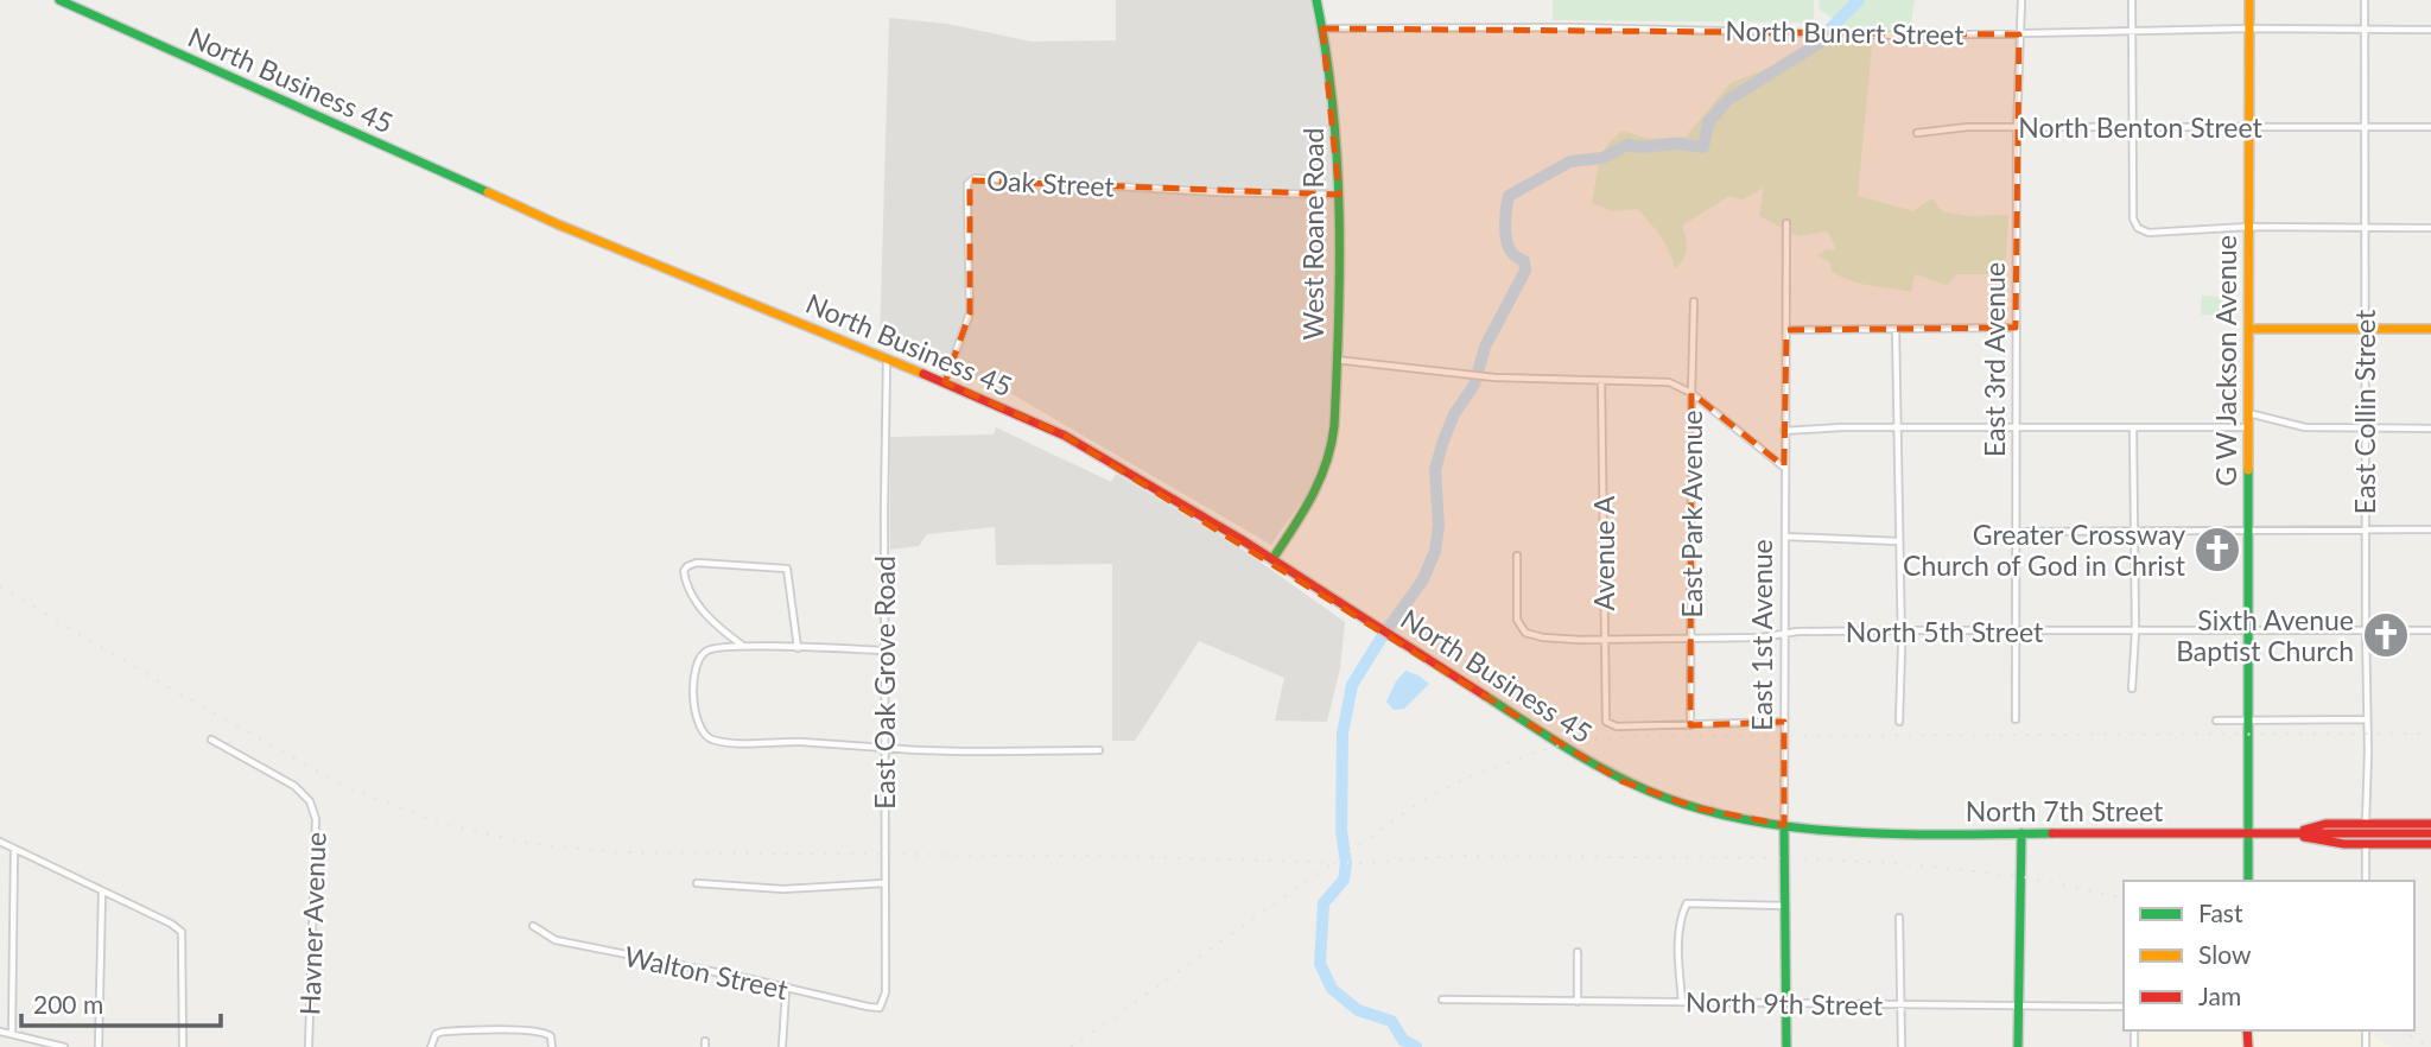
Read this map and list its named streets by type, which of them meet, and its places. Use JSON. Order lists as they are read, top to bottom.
{
  "streets": {
    "main road": [
      "North Business 45",
      "West Roane Road",
      "G W Jackson Avenue",
      "East 1st Avenue",
      "North 7th Street"
    ],
    "street": [
      "North Bunert Street",
      "North Benton Street",
      "Oak Street",
      "East 3rd Avenue",
      "East Collin Street",
      "East Park Avenue",
      "Avenue A",
      "North 5th Street",
      "East Oak Grove Road",
      "Havner Avenue",
      "Walton Street",
      "North 9th Street"
    ]
  },
  "crossings": [
    ["North Bunert Street", "West Roane Road"],
    ["North Bunert Street", "East 3rd Avenue"],
    ["North Bunert Street", "G W Jackson Avenue"],
    ["North Bunert Street", "East Collin Street"],
    ["North Business 45", "Oak Street"],
    ["North Business 45", "East Oak Grove Road"],
    ["North Business 45", "North 7th Street"],
    ["North Benton Street", "East 3rd Avenue"],
    ["North Benton Street", "G W Jackson Avenue"],
    ["North Benton Street", "East Collin Street"],
    ["Oak Street", "West Roane Road"],
    ["West Roane Road", "East Park Avenue"],
    ["West Roane Road", "Avenue A"],
    ["West Roane Road", "East 1st Avenue"],
    ["East 3rd Avenue", "North 5th Street"],
    ["G W Jackson Avenue", "North 5th Street"],
    ["G W Jackson Avenue", "North 7th Street"],
    ["East Collin Street", "North 5th Street"],
    ["East Park Avenue", "Avenue A"],
    ["East Park Avenue", "North 5th Street"],
    ["Avenue A", "North 5th Street"],
    ["North 5th Street", "East 1st Avenue"],
    ["East 1st Avenue", "North 7th Street"],
    ["East 1st Avenue", "North 9th Street"],
    ["East Oak Grove Road", "Walton Street"]
  ],
  "places": {
    "church": ["Greater Crossway Church of God in Christ", "Sixth Avenue Baptist Church"]
  },
  "legend": ["Fast", "Slow", "Jam"],
  "scale_bar": "200 m"
}
